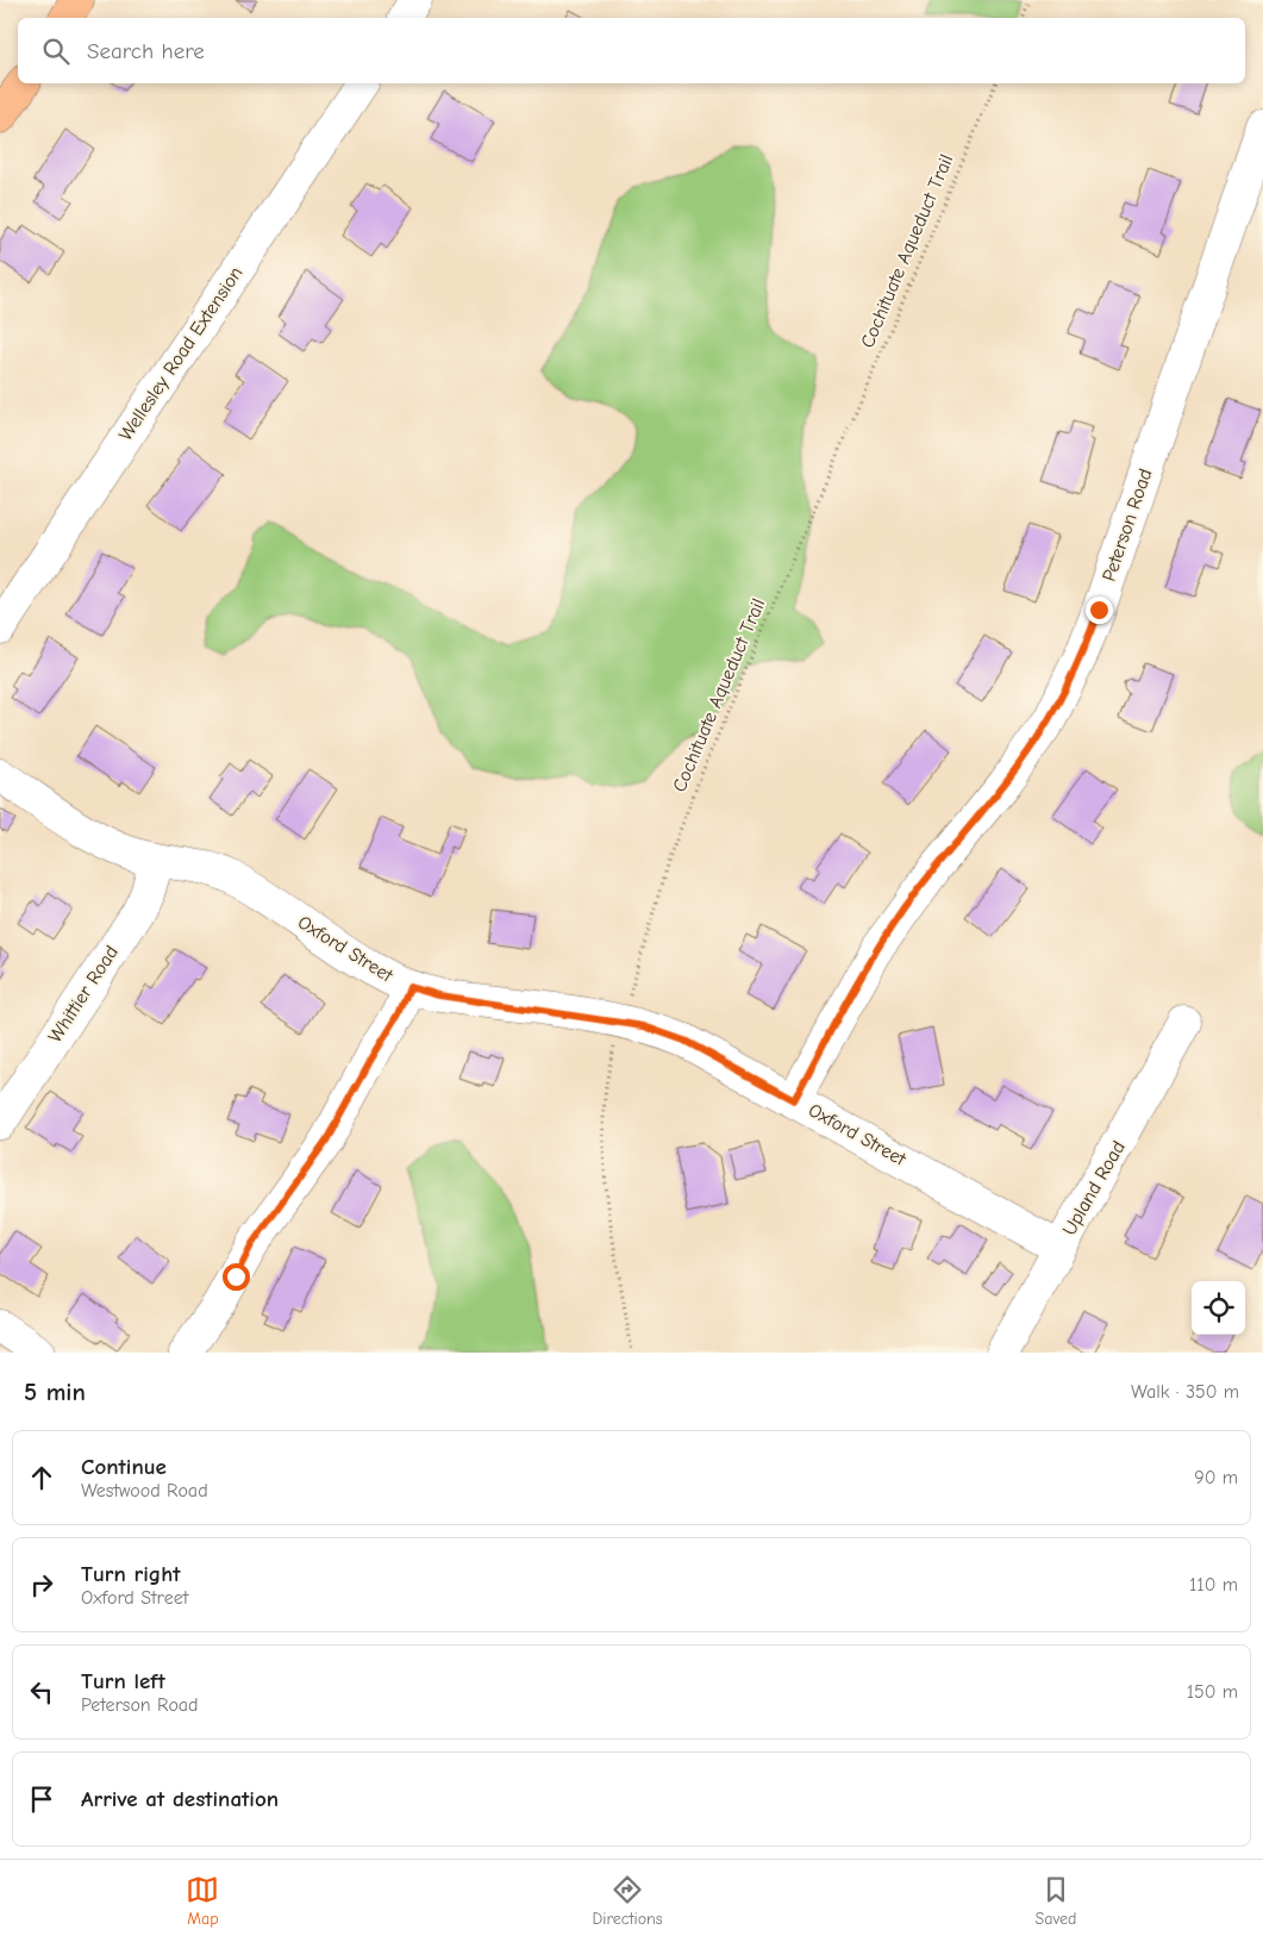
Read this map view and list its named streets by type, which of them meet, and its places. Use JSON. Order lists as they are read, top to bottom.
{
  "streets": {
    "street": [
      "Wellesley Road Extension",
      "Peterson Road",
      "Oxford Street",
      "Whittier Road",
      "Upland Road"
    ],
    "path": ["Cochituate Aqueduct Trail"]
  },
  "crossings": [
    ["Cochituate Aqueduct Trail", "Oxford Street"],
    ["Peterson Road", "Oxford Street"],
    ["Oxford Street", "Whittier Road"],
    ["Oxford Street", "Upland Road"]
  ],
  "page": {
    "search": "Search here",
    "heading": ["5 min", "Walk · 350 m"],
    "list": [
      ["Continue", "Westwood Road", "90 m"],
      ["Turn right", "Oxford Street", "110 m"],
      ["Turn left", "Peterson Road", "150 m"],
      "Arrive at destination"
    ],
    "nav": ["Map", "Directions", "Saved"]
  }
}
